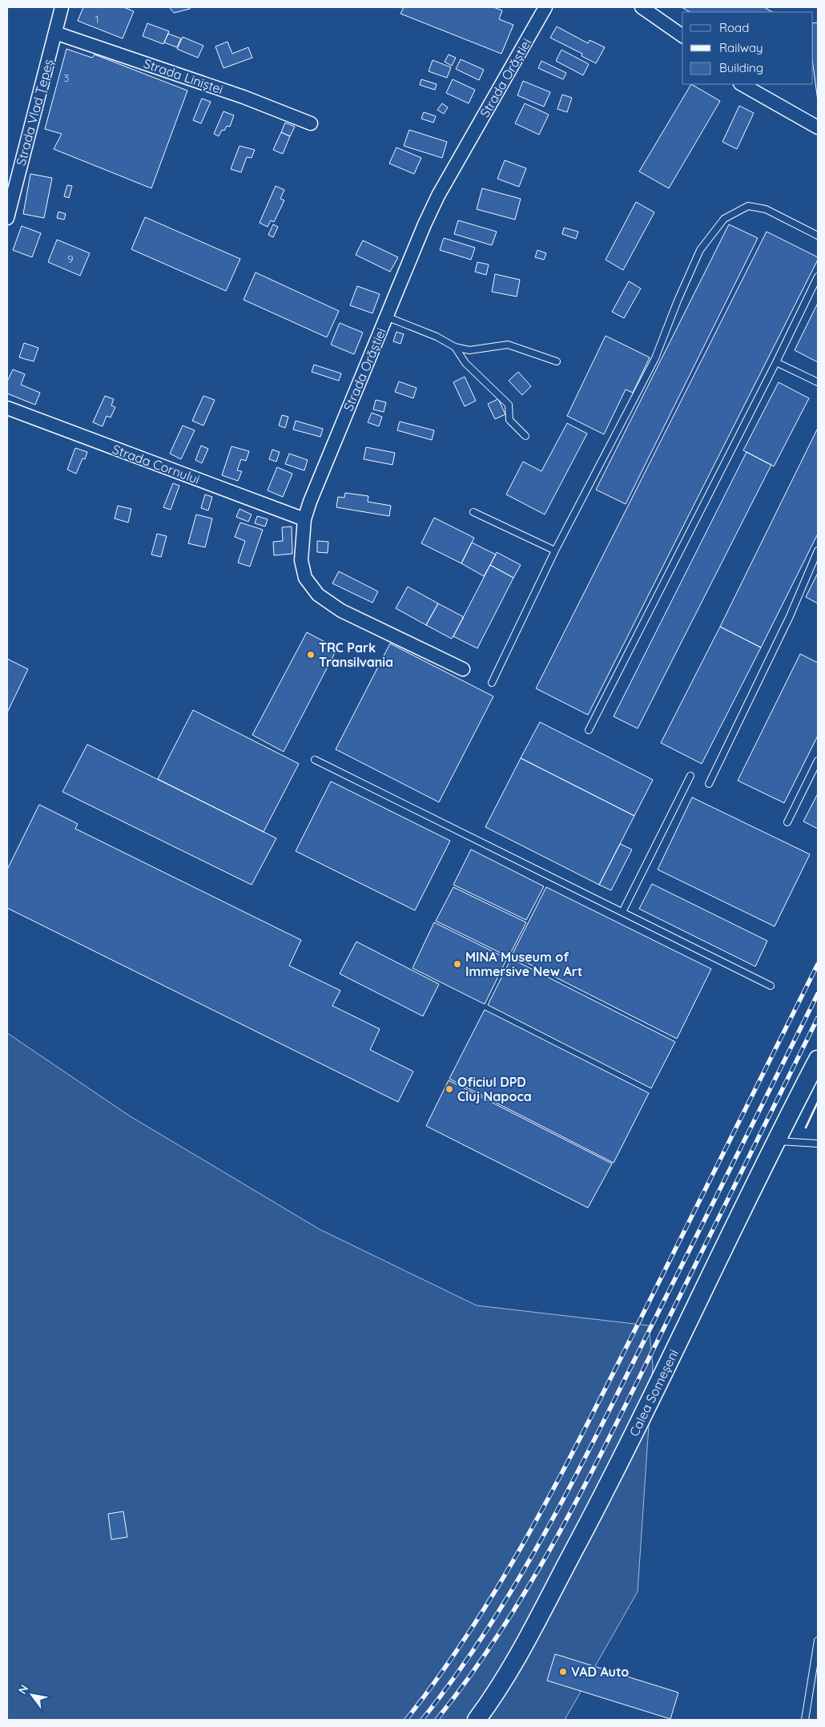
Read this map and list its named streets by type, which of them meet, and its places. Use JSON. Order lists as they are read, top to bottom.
{
  "streets": {
    "main road": ["Calea Someșeni"],
    "street": [
      "Strada Liniștei",
      "Strada Orăștiei",
      "Strada Vlad Țepeș",
      "Strada Cornului"
    ]
  },
  "crossings": [
    ["Strada Liniștei", "Strada Vlad Țepeș"],
    ["Strada Orăștiei", "Strada Cornului"]
  ],
  "places": [
    "TRC Park Transilvania",
    "MINA Museum of Immersive New Art",
    "Oficiul DPD Cluj Napoca",
    "VAD Auto"
  ],
  "house_numbers": ["1", "3", "9"],
  "legend": ["Road", "Railway", "Building"],
  "north": "top left"
}
